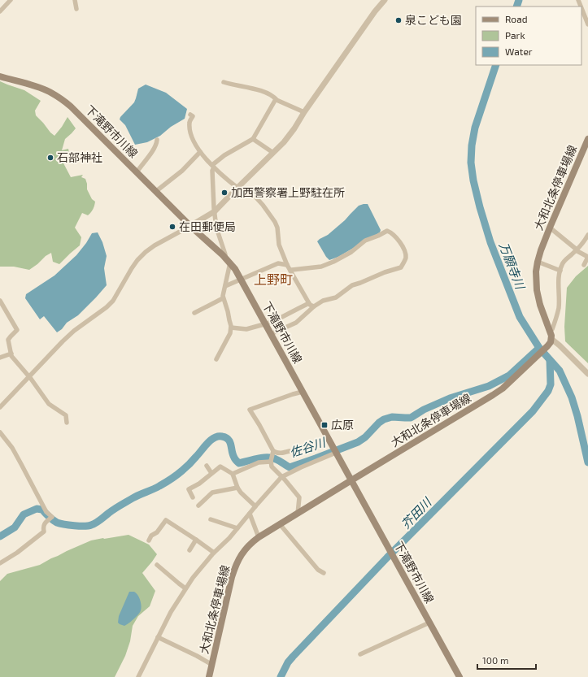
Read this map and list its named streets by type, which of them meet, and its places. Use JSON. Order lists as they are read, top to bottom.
{
  "streets": {
    "main road": ["下滝野市川線", "大和北条停車場線"]
  },
  "crossings": [
    ["下滝野市川線", "大和北条停車場線"]
  ],
  "districts": ["上野町"],
  "water": ["万願寺川", "佐谷川", "芥田川"],
  "places": {
    "other": [
      "泉こども園",
      "石部神社",
      "加西警察署上野駐在所",
      "在田郵便局"
    ],
    "transit": ["広原"]
  },
  "legend": ["Road", "Park", "Water"],
  "scale_bar": "100 m"
}
